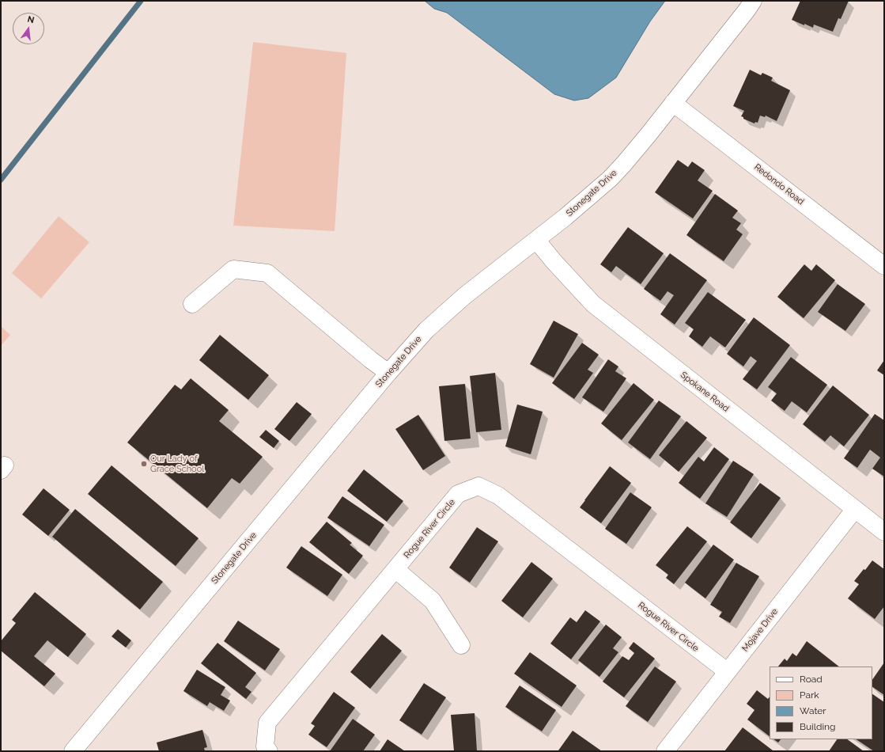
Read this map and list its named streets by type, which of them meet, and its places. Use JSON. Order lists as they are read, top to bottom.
{
  "streets": {
    "street": [
      "Redondo Road",
      "Stonegate Drive",
      "Spokane Road",
      "Rogue River Circle",
      "Mojave Drive"
    ]
  },
  "crossings": [
    ["Redondo Road", "Stonegate Drive"],
    ["Stonegate Drive", "Spokane Road"],
    ["Spokane Road", "Mojave Drive"],
    ["Rogue River Circle", "Mojave Drive"]
  ],
  "places": ["Our Lady of Grace School"],
  "legend": [
    "Road",
    "Park",
    "Water",
    "Building"
  ],
  "north": "top"
}
